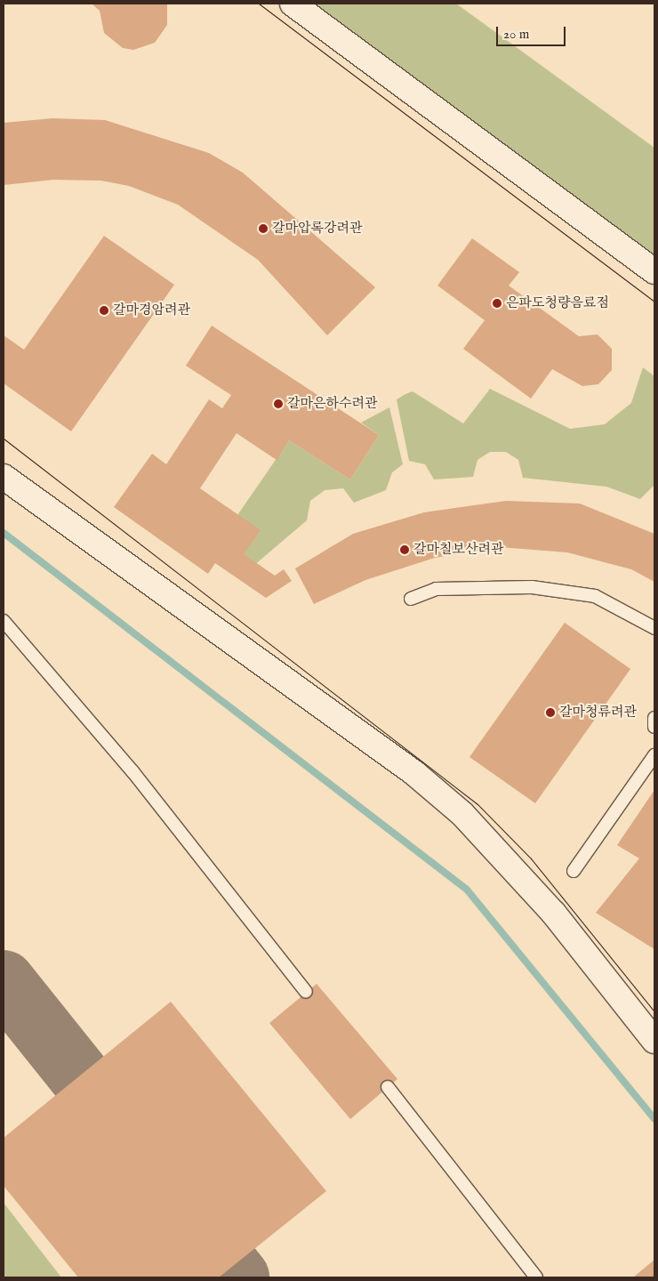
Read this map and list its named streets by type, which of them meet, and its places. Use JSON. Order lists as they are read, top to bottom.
{
  "places": [
    "갈마압록강려관",
    "은파도청량음료점",
    "갈마경암려관",
    "갈마은하수려관",
    "갈마칠보산려관",
    "갈마청류려관"
  ],
  "scale_bar": "20 m"
}
